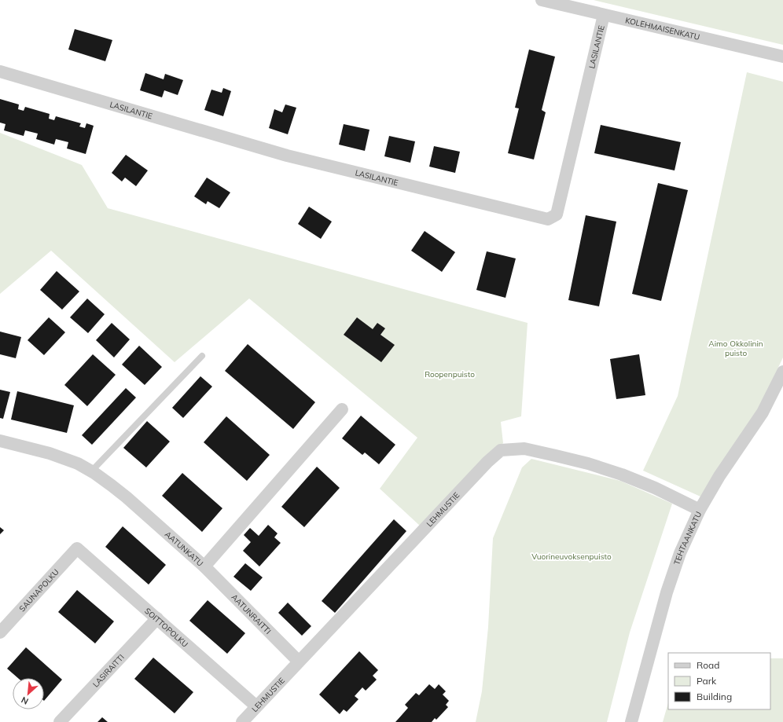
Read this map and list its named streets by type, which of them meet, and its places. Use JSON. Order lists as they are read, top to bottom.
{
  "streets": {
    "street": [
      "KOLEHMAISENKATU",
      "LASILANTIE",
      "LEHMUSTIE",
      "TEHTAANKATU",
      "AATUNKATU",
      "SAUNAPOLKU",
      "AATUNRAITTI",
      "SOITTOPOLKU",
      "LASIRAITTI"
    ]
  },
  "crossings": [
    ["KOLEHMAISENKATU", "LASILANTIE"],
    ["LEHMUSTIE", "TEHTAANKATU"],
    ["LEHMUSTIE", "AATUNRAITTI"],
    ["LEHMUSTIE", "SOITTOPOLKU"],
    ["AATUNKATU", "AATUNRAITTI"],
    ["SAUNAPOLKU", "SOITTOPOLKU"],
    ["SOITTOPOLKU", "LASIRAITTI"]
  ],
  "parks": ["Aimo Okkolinin puisto", "Roopenpuisto", "Vuorineuvoksenpuisto"],
  "legend": ["Road", "Park", "Building"],
  "north": "bottom left"
}
